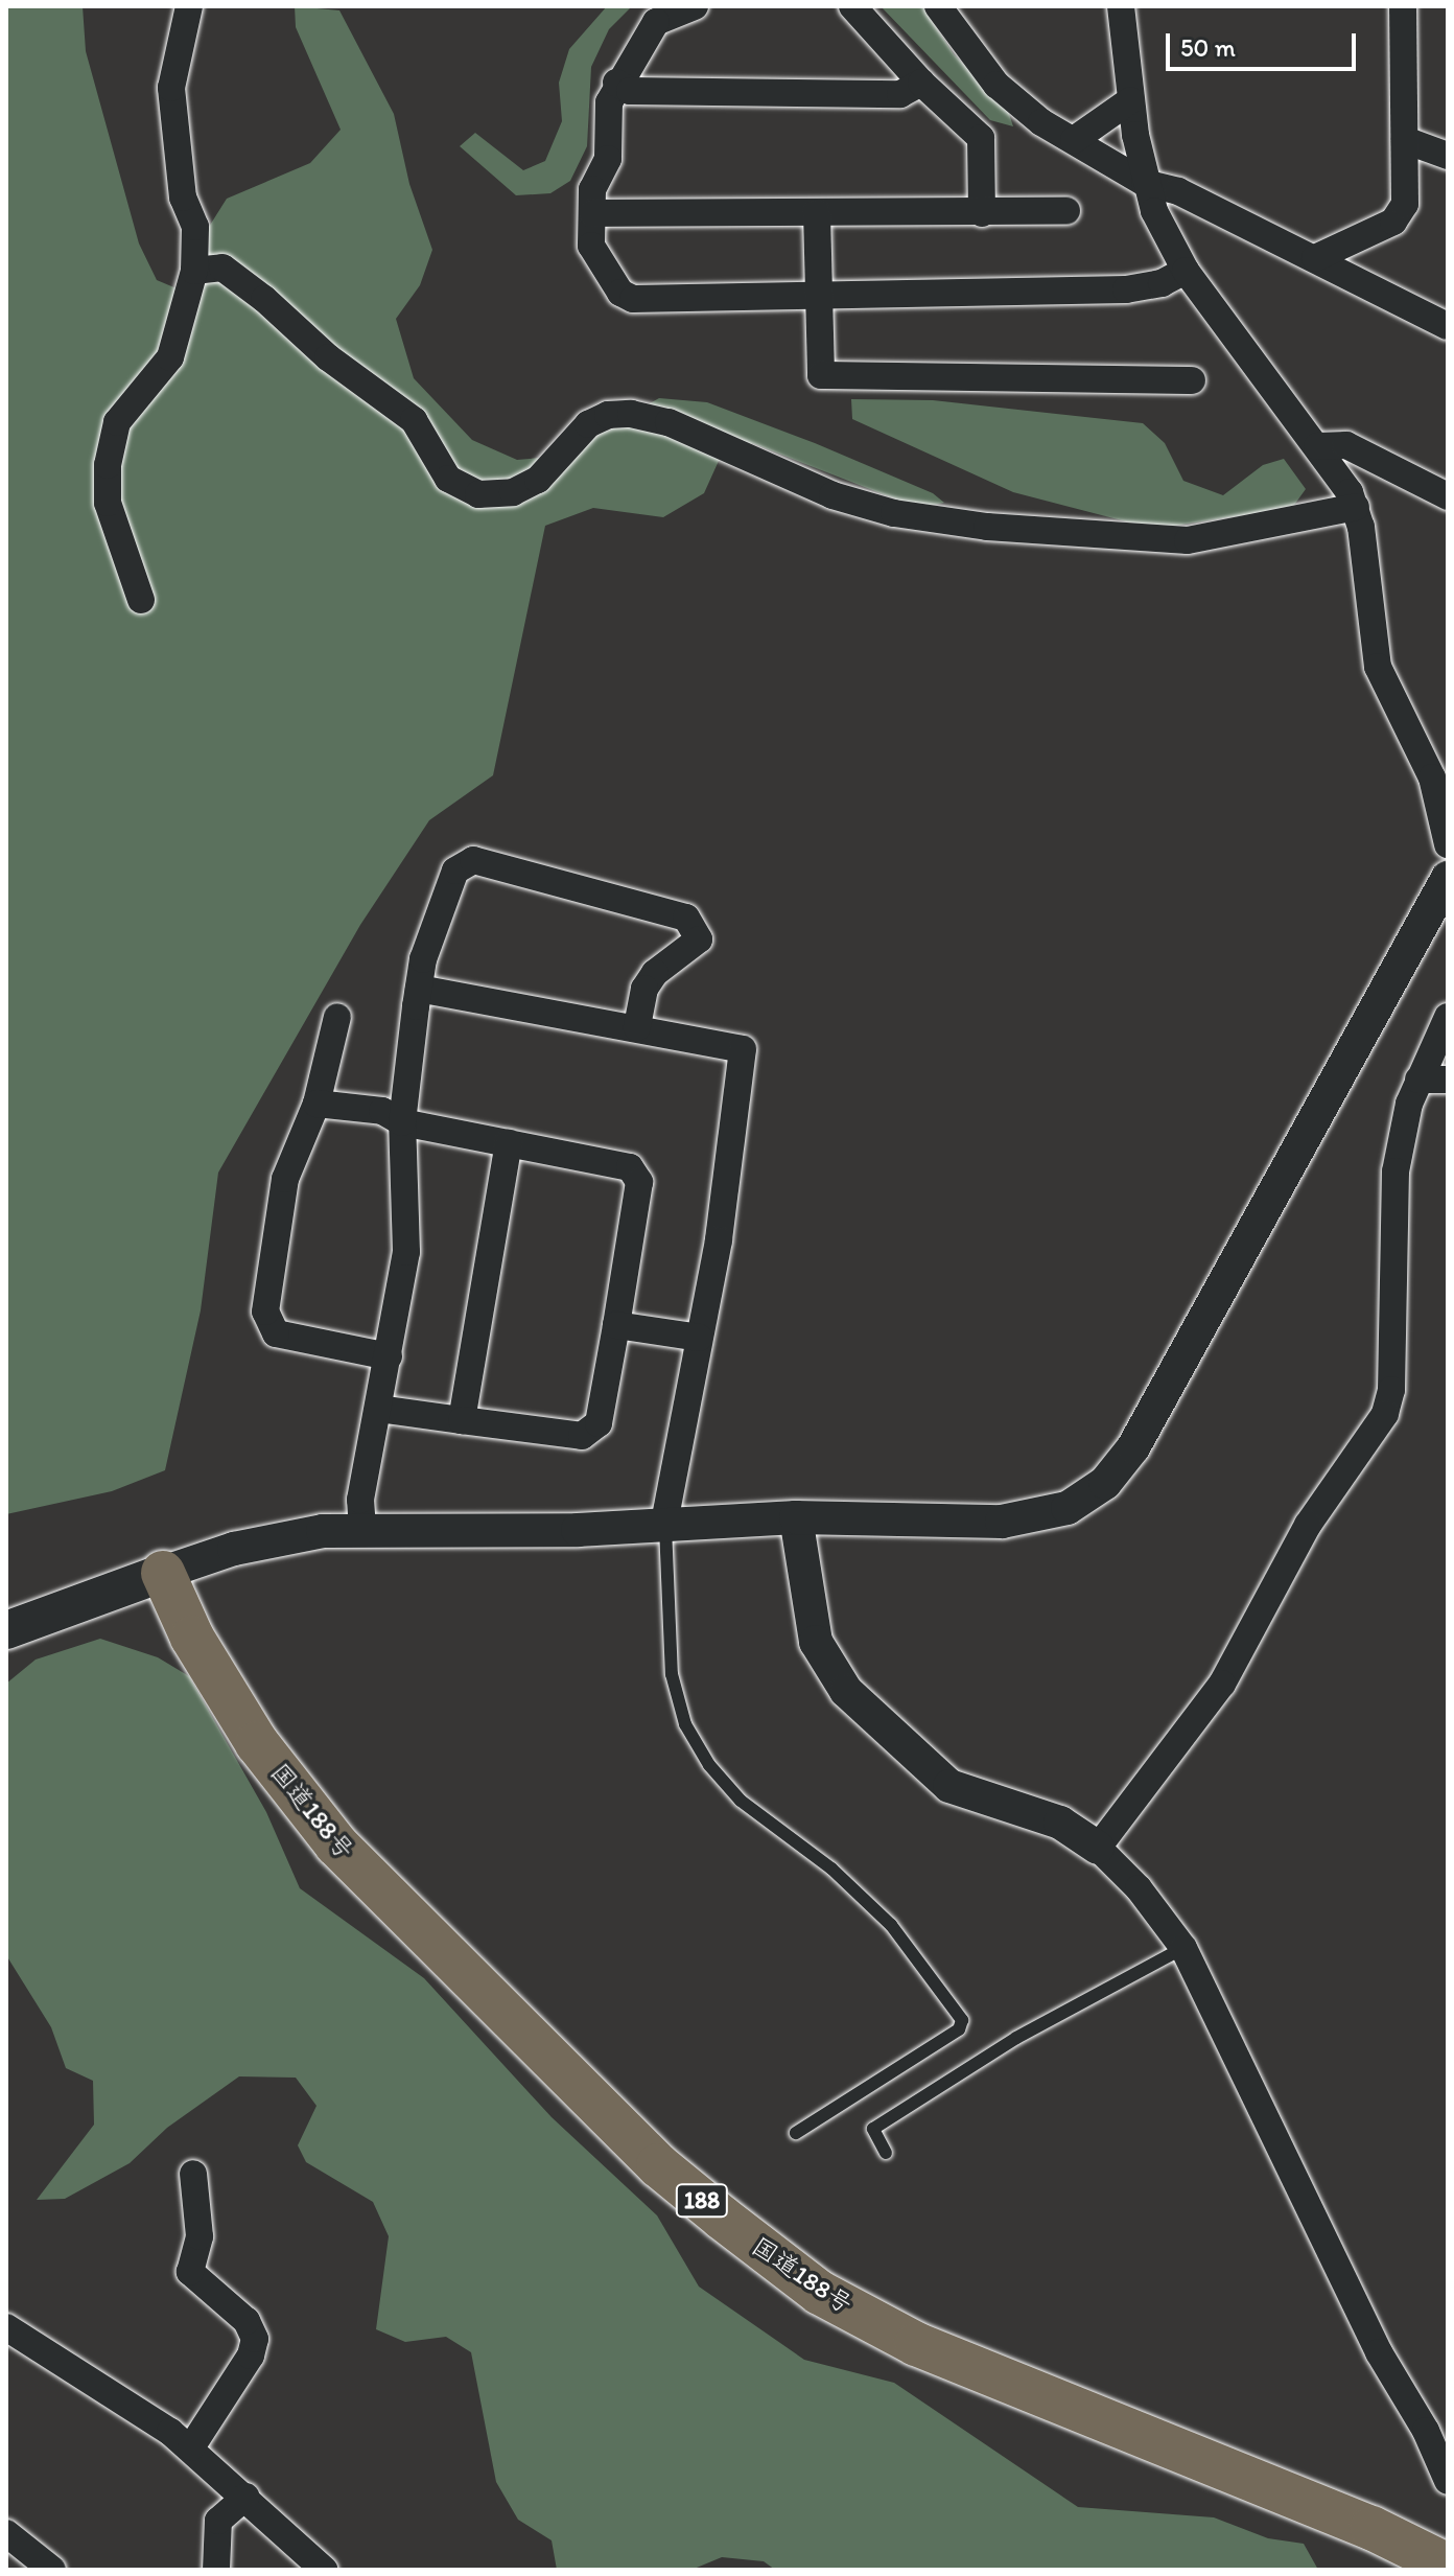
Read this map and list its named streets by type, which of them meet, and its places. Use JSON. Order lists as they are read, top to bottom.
{
  "streets": {
    "highway": ["国道188号", "188"]
  },
  "scale_bar": "50 m"
}
